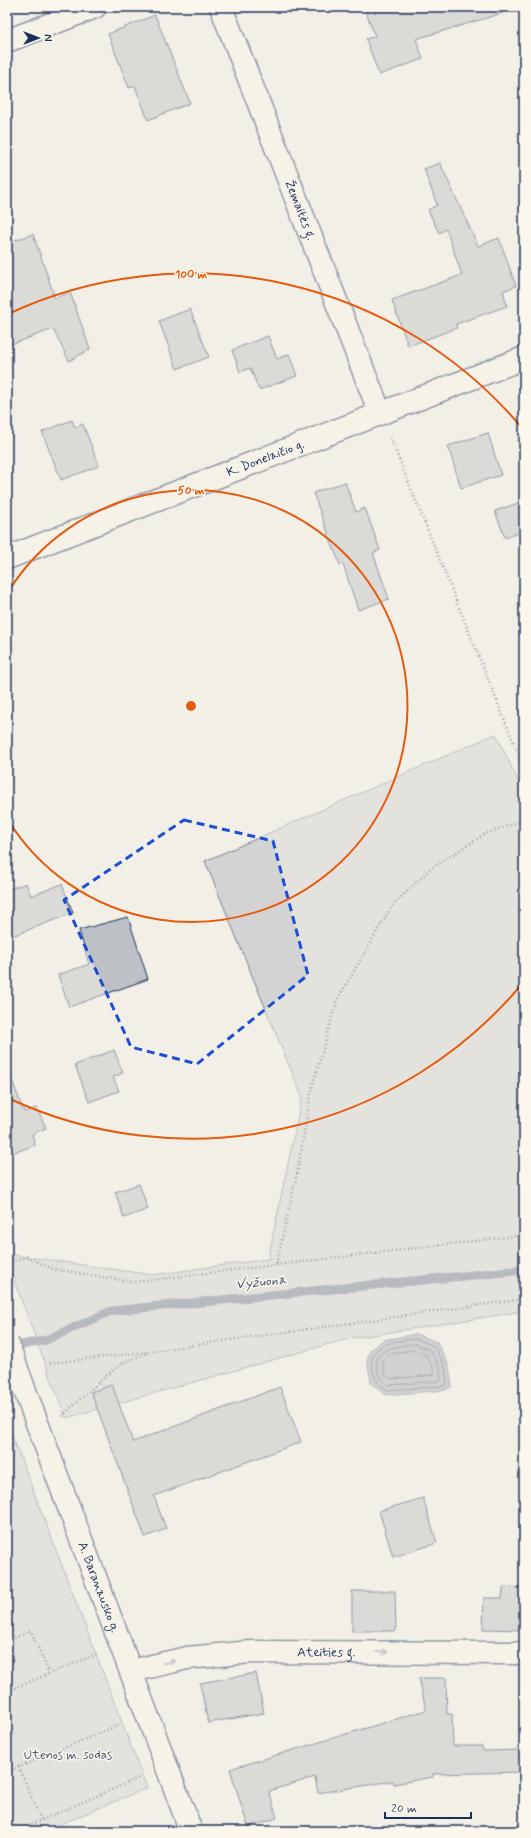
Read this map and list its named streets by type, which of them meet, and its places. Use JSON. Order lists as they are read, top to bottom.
{
  "streets": {
    "street": [
      "Žemaitės g.",
      "K. Donelaičio g.",
      "A. Baranausko g.",
      "Ateities g."
    ]
  },
  "crossings": [
    ["Žemaitės g.", "K. Donelaičio g."],
    ["A. Baranausko g.", "Ateities g."]
  ],
  "one_way": ["Ateities g."],
  "water": ["Vyžuona"],
  "parks": ["Utenos m. sodas"],
  "scale_bar": "20 m",
  "north": "right",
  "rings": ["100 m", "50 m"]
}
